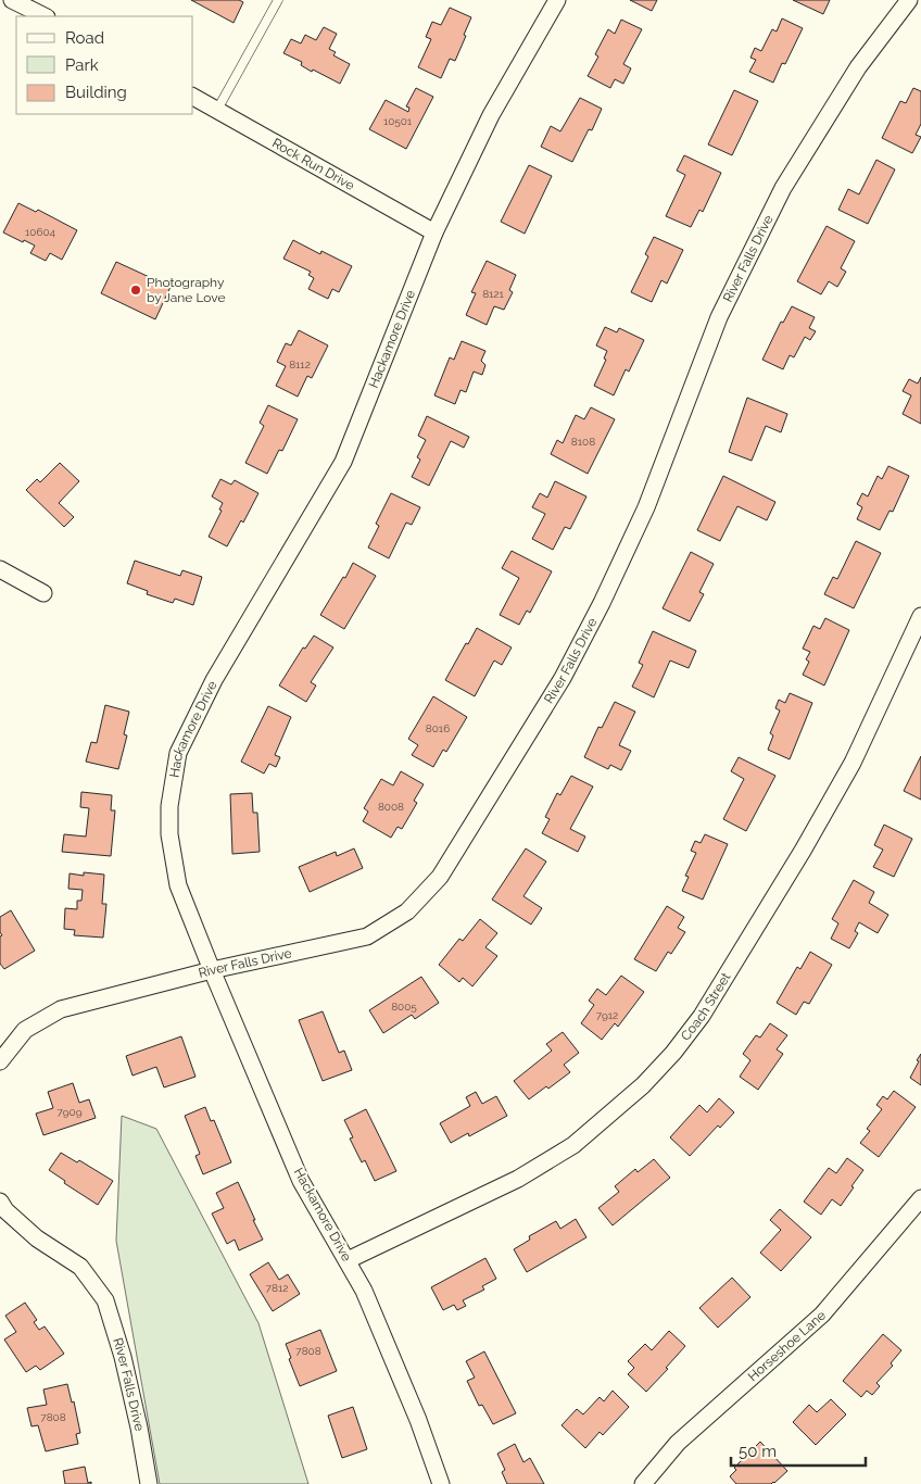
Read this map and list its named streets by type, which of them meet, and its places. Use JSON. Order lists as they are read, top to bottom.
{
  "streets": {
    "street": [
      "Rock Run Drive",
      "River Falls Drive",
      "Hackamore Drive",
      "Coach Street",
      "Horseshoe Lane"
    ]
  },
  "crossings": [
    ["Rock Run Drive", "Hackamore Drive"],
    ["River Falls Drive", "Hackamore Drive"],
    ["Hackamore Drive", "Coach Street"]
  ],
  "places": ["Photography by Jane Love"],
  "house_numbers": [
    "10501",
    "10604",
    "8121",
    "8112",
    "8108",
    "8016",
    "8008",
    "8005",
    "7912",
    "7909",
    "7812",
    "7808",
    "7808"
  ],
  "legend": ["Road", "Park", "Building"],
  "scale_bar": "50 m"
}
